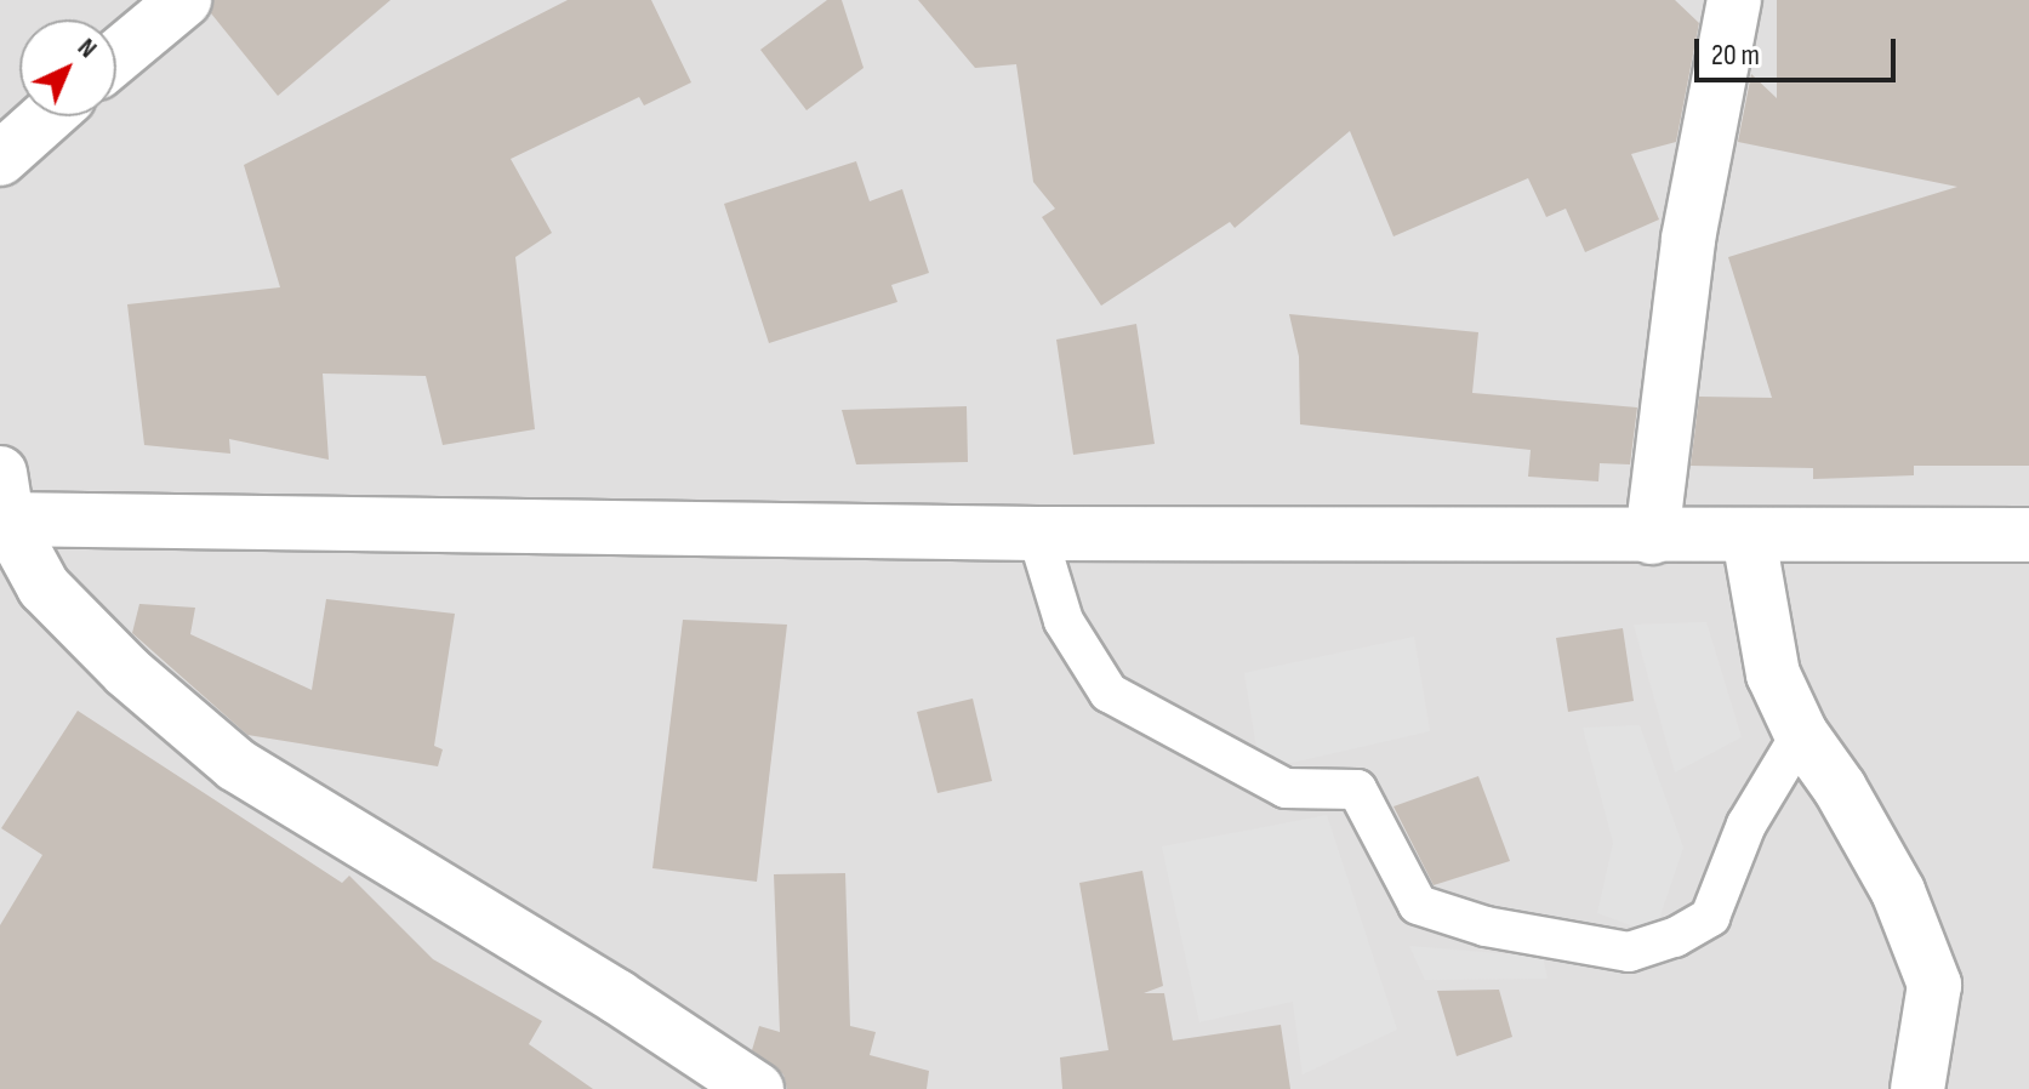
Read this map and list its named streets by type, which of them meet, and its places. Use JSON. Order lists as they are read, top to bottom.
{
  "scale_bar": "20 m",
  "north": "top right"
}
